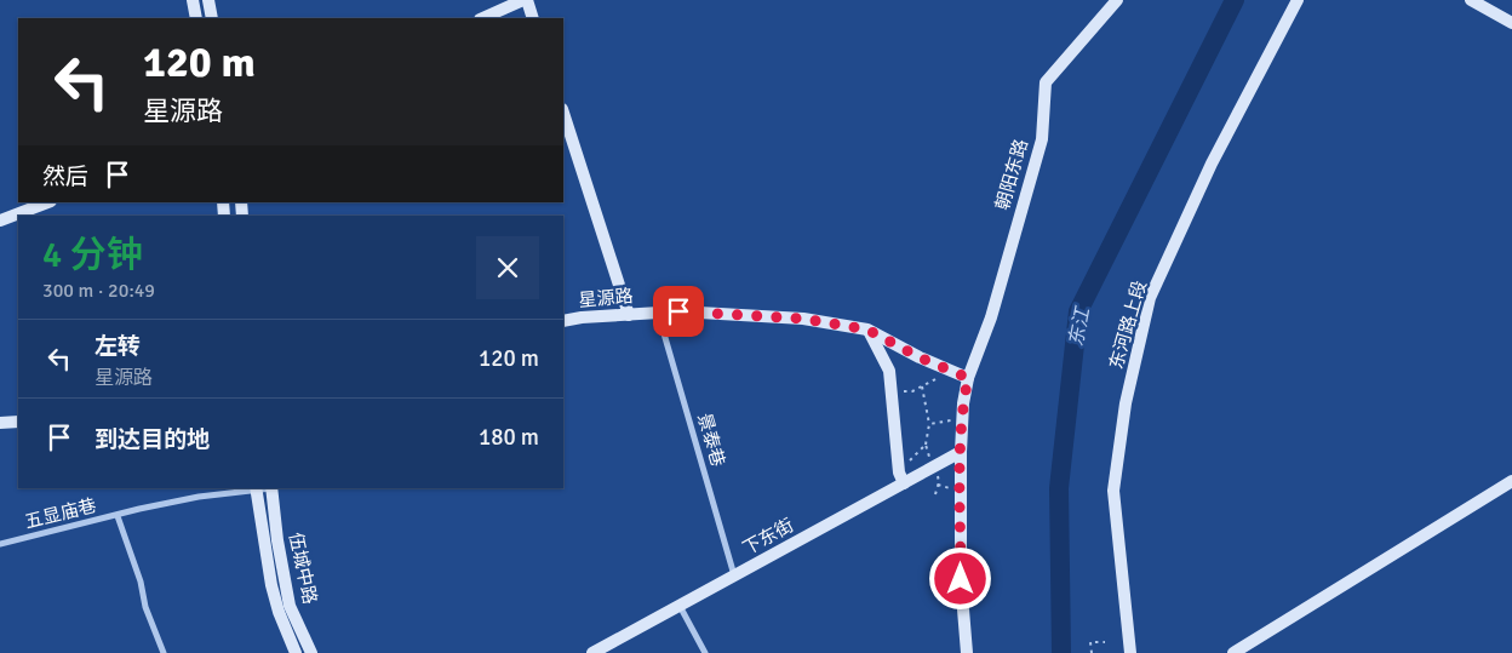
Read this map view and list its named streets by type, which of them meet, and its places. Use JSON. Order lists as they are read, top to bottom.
{
  "streets": {
    "street": [
      "朝阳东路",
      "星源路",
      "东河路上段",
      "景泰巷",
      "五显庙巷",
      "下东街",
      "伍城中路"
    ]
  },
  "crossings": [
    ["朝阳东路", "星源路"],
    ["朝阳东路", "下东街"],
    ["星源路", "景泰巷"],
    ["景泰巷", "下东街"],
    ["五显庙巷", "伍城中路"]
  ],
  "water": ["东江"],
  "page": {
    "turn": ["120 m", "星源路"],
    "then": "然后",
    "heading": ["4 分钟", "300 m · 20:49"],
    "list": [
      {
        "name": "左转",
        "note": "星源路",
        "value": "120 m"
      },
      {
        "name": "到达目的地",
        "value": "180 m"
      }
    ]
  }
}
